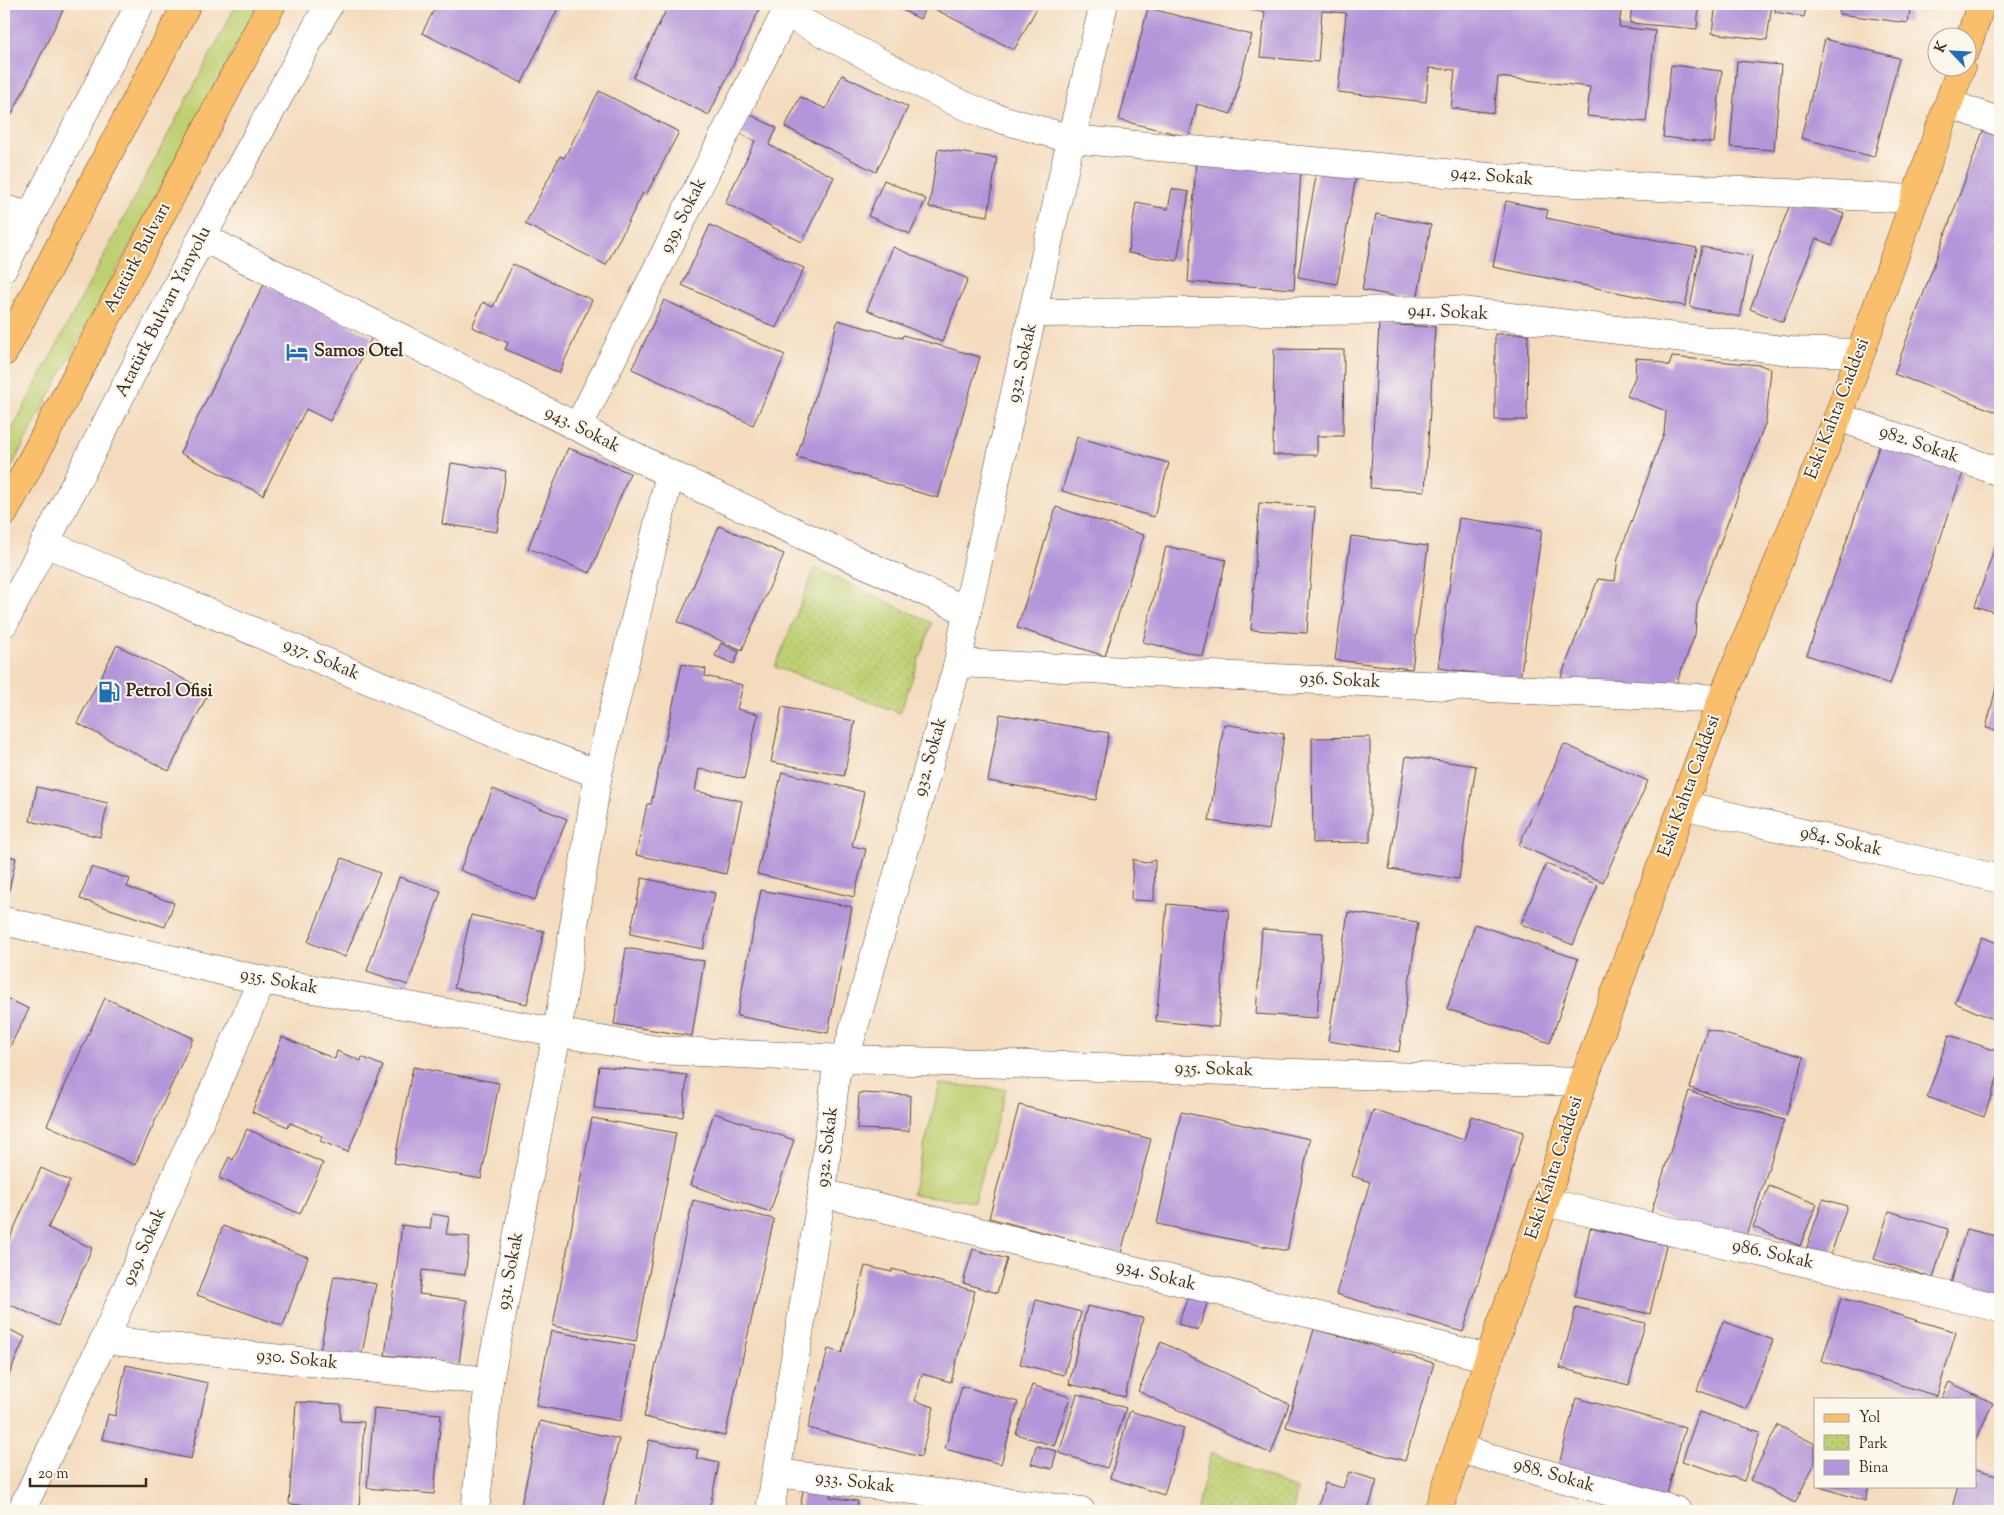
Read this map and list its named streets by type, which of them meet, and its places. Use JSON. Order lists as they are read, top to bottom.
{
  "streets": {
    "main road": ["Atatürk Bulvarı", "Eski Kahta Caddesi"],
    "street": [
      "942. Sokak",
      "939. Sokak",
      "Atatürk Bulvarı Yanyolu",
      "941. Sokak",
      "932. Sokak",
      "943. Sokak",
      "982. Sokak",
      "937. Sokak",
      "936. Sokak",
      "984. Sokak",
      "935. Sokak",
      "929. Sokak",
      "986. Sokak",
      "931. Sokak",
      "934. Sokak",
      "930. Sokak",
      "988. Sokak",
      "933. Sokak"
    ]
  },
  "crossings": [
    ["942. Sokak", "939. Sokak"],
    ["942. Sokak", "932. Sokak"],
    ["942. Sokak", "Eski Kahta Caddesi"],
    ["939. Sokak", "943. Sokak"],
    ["Atatürk Bulvarı Yanyolu", "943. Sokak"],
    ["Atatürk Bulvarı Yanyolu", "937. Sokak"],
    ["941. Sokak", "932. Sokak"],
    ["941. Sokak", "Eski Kahta Caddesi"],
    ["932. Sokak", "943. Sokak"],
    ["932. Sokak", "936. Sokak"],
    ["932. Sokak", "935. Sokak"],
    ["932. Sokak", "934. Sokak"],
    ["932. Sokak", "933. Sokak"],
    ["Eski Kahta Caddesi", "982. Sokak"],
    ["Eski Kahta Caddesi", "936. Sokak"],
    ["Eski Kahta Caddesi", "984. Sokak"],
    ["Eski Kahta Caddesi", "935. Sokak"],
    ["Eski Kahta Caddesi", "986. Sokak"],
    ["Eski Kahta Caddesi", "934. Sokak"],
    ["Eski Kahta Caddesi", "988. Sokak"],
    ["943. Sokak", "931. Sokak"],
    ["937. Sokak", "931. Sokak"],
    ["935. Sokak", "929. Sokak"],
    ["935. Sokak", "931. Sokak"],
    ["929. Sokak", "930. Sokak"],
    ["931. Sokak", "930. Sokak"]
  ],
  "places": {
    "hotel": ["Samos Otel"],
    "fuel station": ["Petrol Ofisi"]
  },
  "legend": ["Yol", "Park", "Bina"],
  "scale_bar": "20 m",
  "north": "top left"
}
